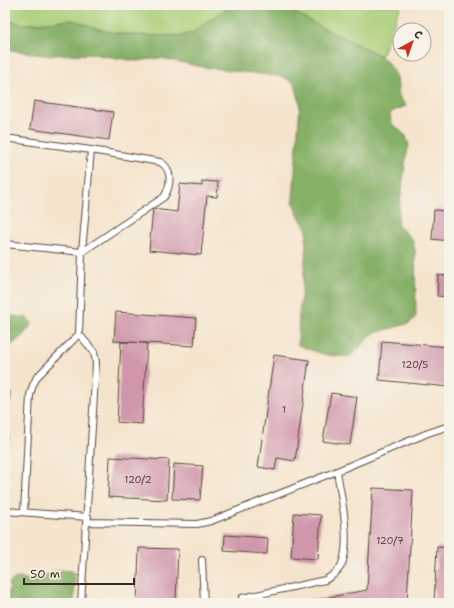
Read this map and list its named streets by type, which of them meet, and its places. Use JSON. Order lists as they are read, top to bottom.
{
  "house_numbers": [
    "120/5",
    "1",
    "120/2",
    "120/7"
  ],
  "scale_bar": "50 m",
  "north": "top right"
}
